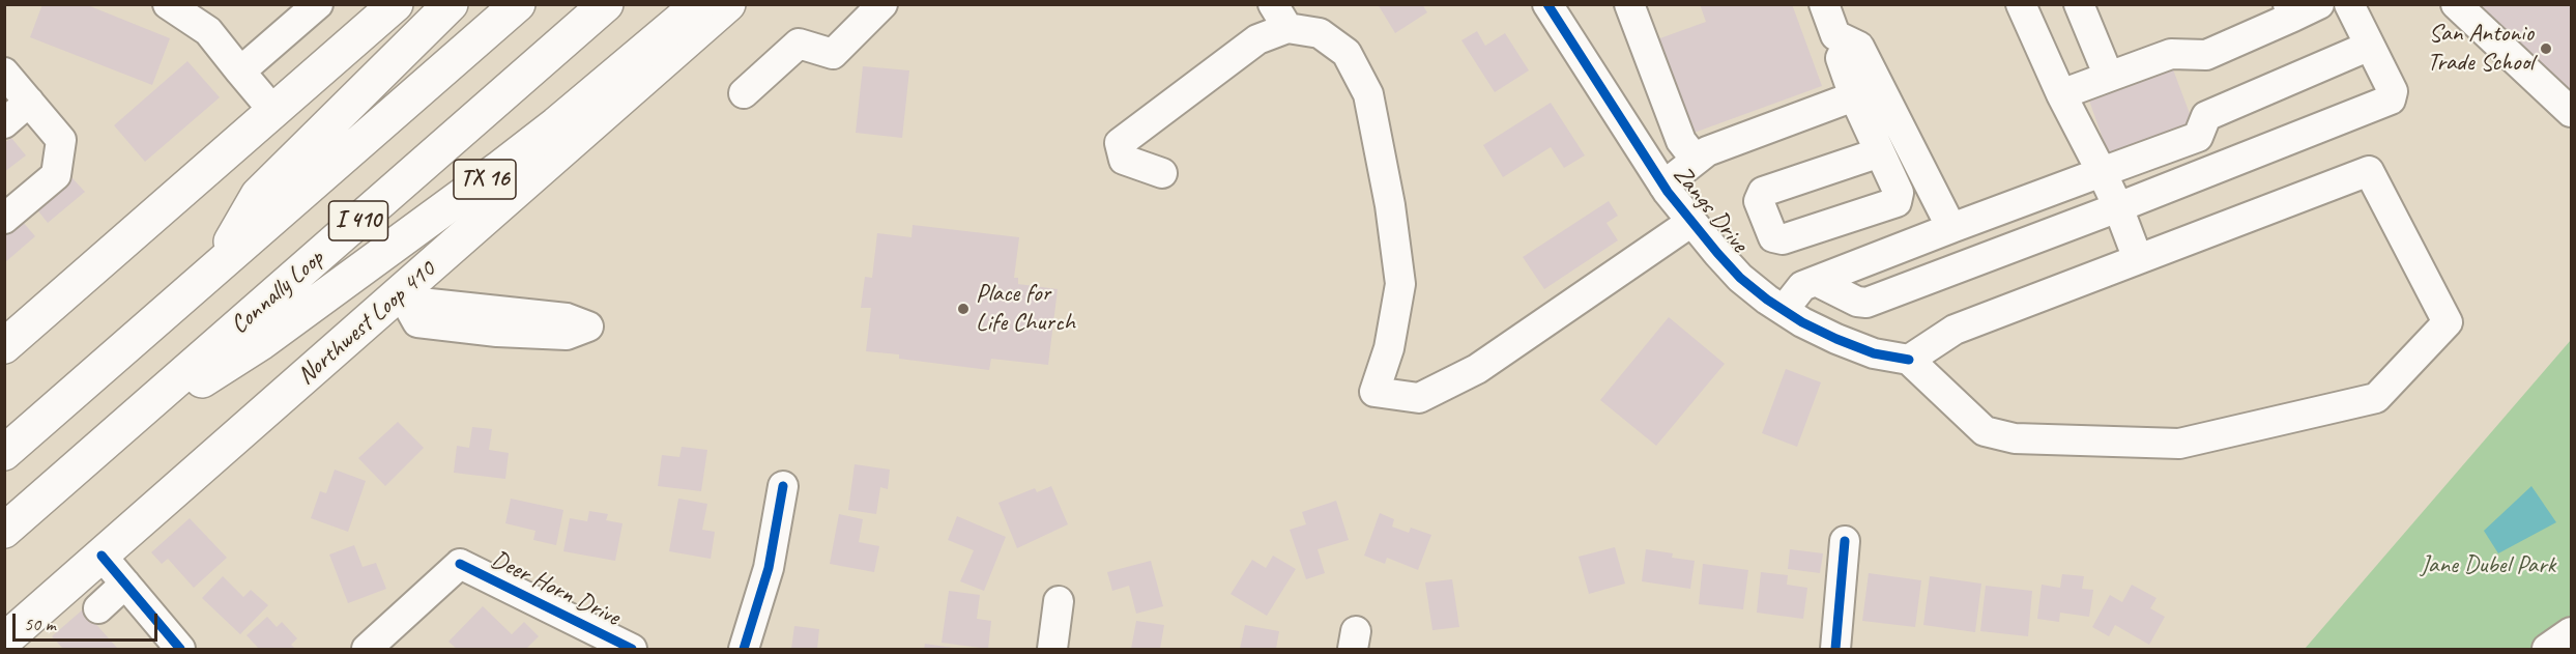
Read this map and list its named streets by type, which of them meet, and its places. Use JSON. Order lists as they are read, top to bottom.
{
  "streets": {
    "main road": [
      "TX 16",
      "I 410",
      "Connally Loop",
      "Northwest Loop 410"
    ],
    "street": ["Zangs Drive", "Deer Horn Drive"]
  },
  "crossings": [
    ["TX 16", "Connally Loop"]
  ],
  "parks": ["Jane Dubel Park"],
  "places": ["San Antonio Trade School", "Place for Life Church"],
  "scale_bar": "50 m"
}
